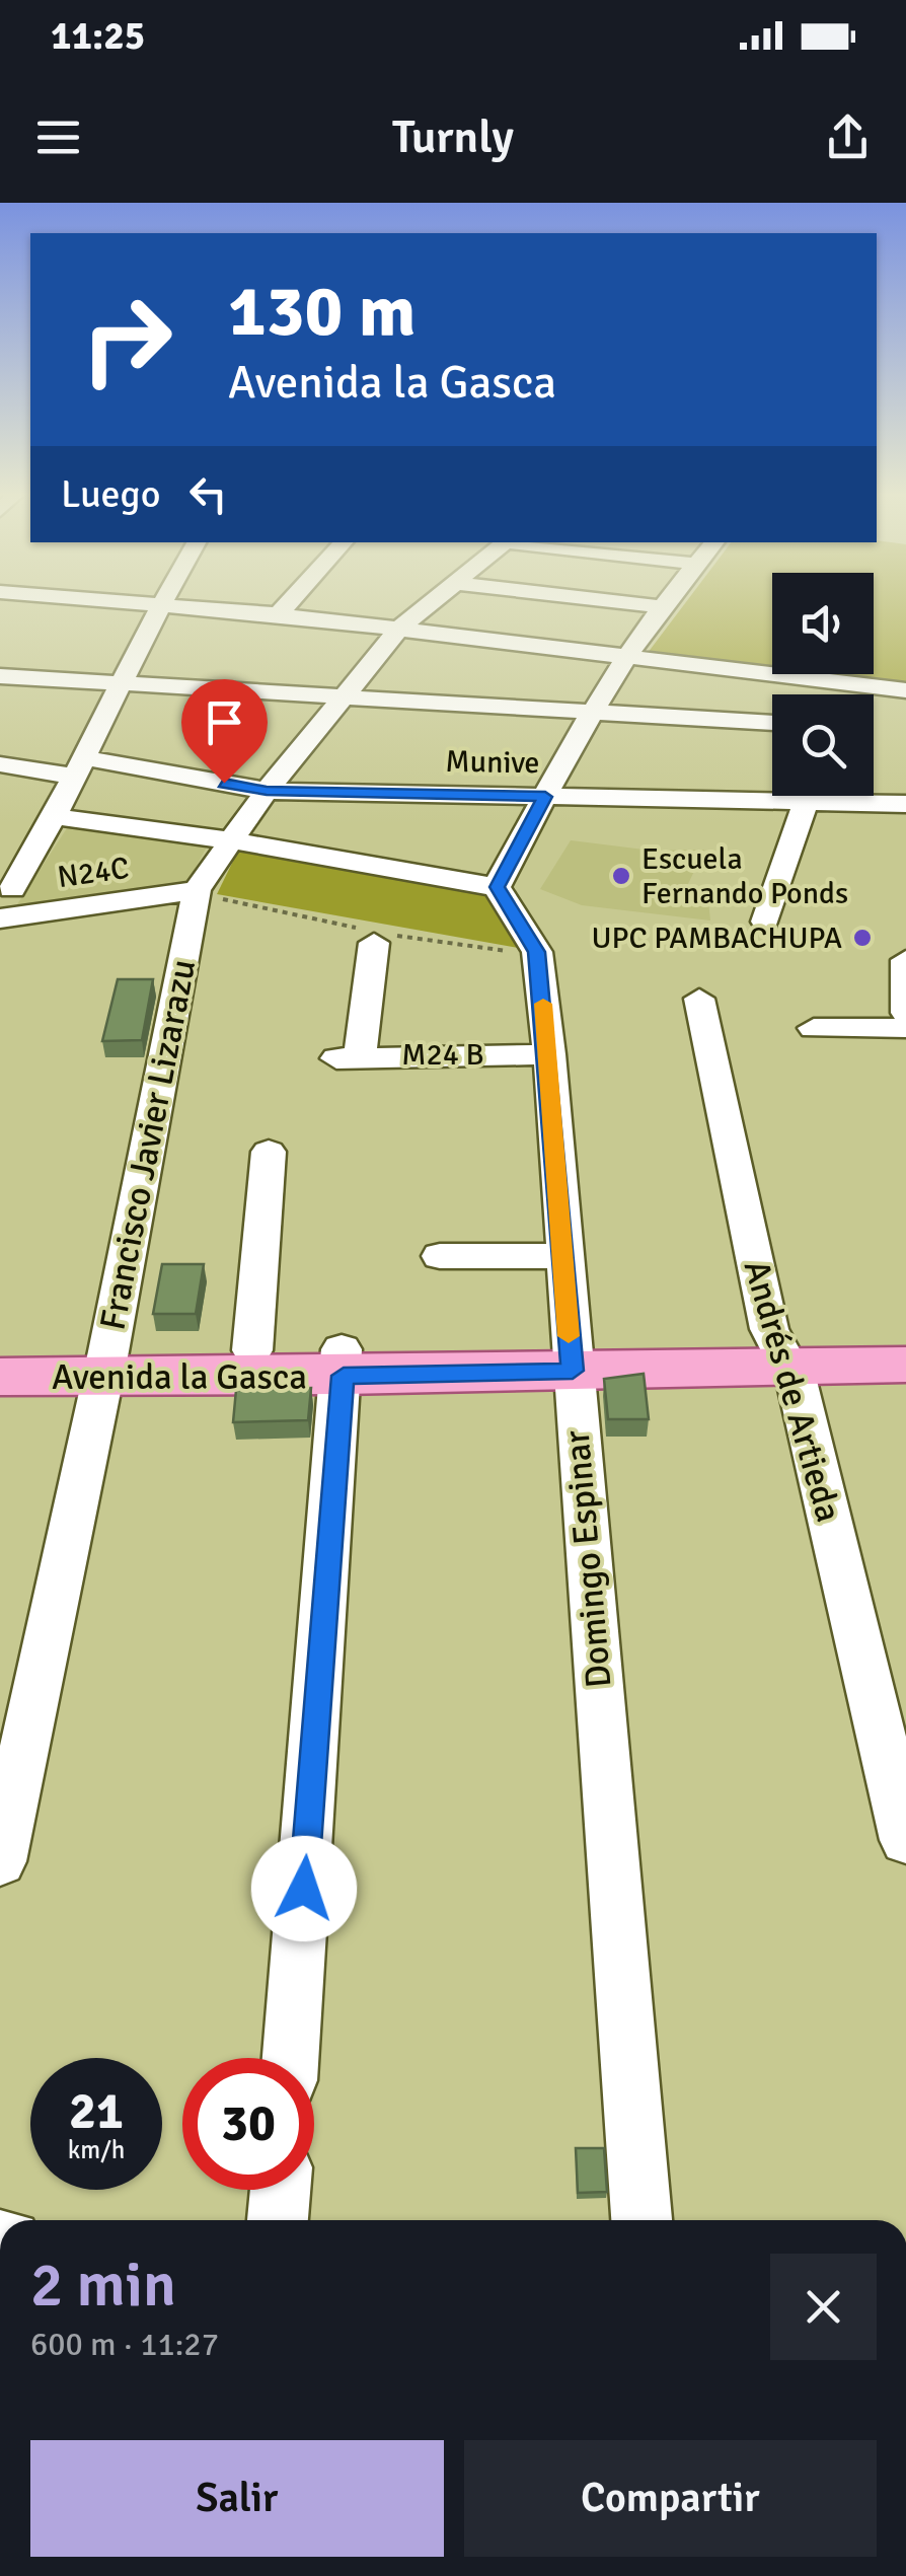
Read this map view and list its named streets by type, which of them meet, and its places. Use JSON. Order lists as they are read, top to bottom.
{
  "streets": {
    "main road": ["Avenida la Gasca"],
    "street": [
      "Munive",
      "N24C",
      "M24 B",
      "Francisco Javier Lizarazu",
      "Andrés de Artieda",
      "Domingo Espinar"
    ]
  },
  "crossings": [
    ["Munive", "Francisco Javier Lizarazu"],
    ["N24C", "Francisco Javier Lizarazu"],
    ["M24 B", "Domingo Espinar"],
    ["Francisco Javier Lizarazu", "Avenida la Gasca"],
    ["Avenida la Gasca", "Andrés de Artieda"],
    ["Avenida la Gasca", "Domingo Espinar"]
  ],
  "places": ["Escuela Fernando Ponds", "UPC PAMBACHUPA"],
  "page": {
    "status": "11:25",
    "header": "Turnly",
    "turn": ["130 m", "Avenida la Gasca"],
    "then": "Luego",
    "speed": "21 km/h",
    "limit": "30",
    "heading": ["2 min", "600 m · 11:27"],
    "buttons": ["Salir", "Compartir"]
  }
}
